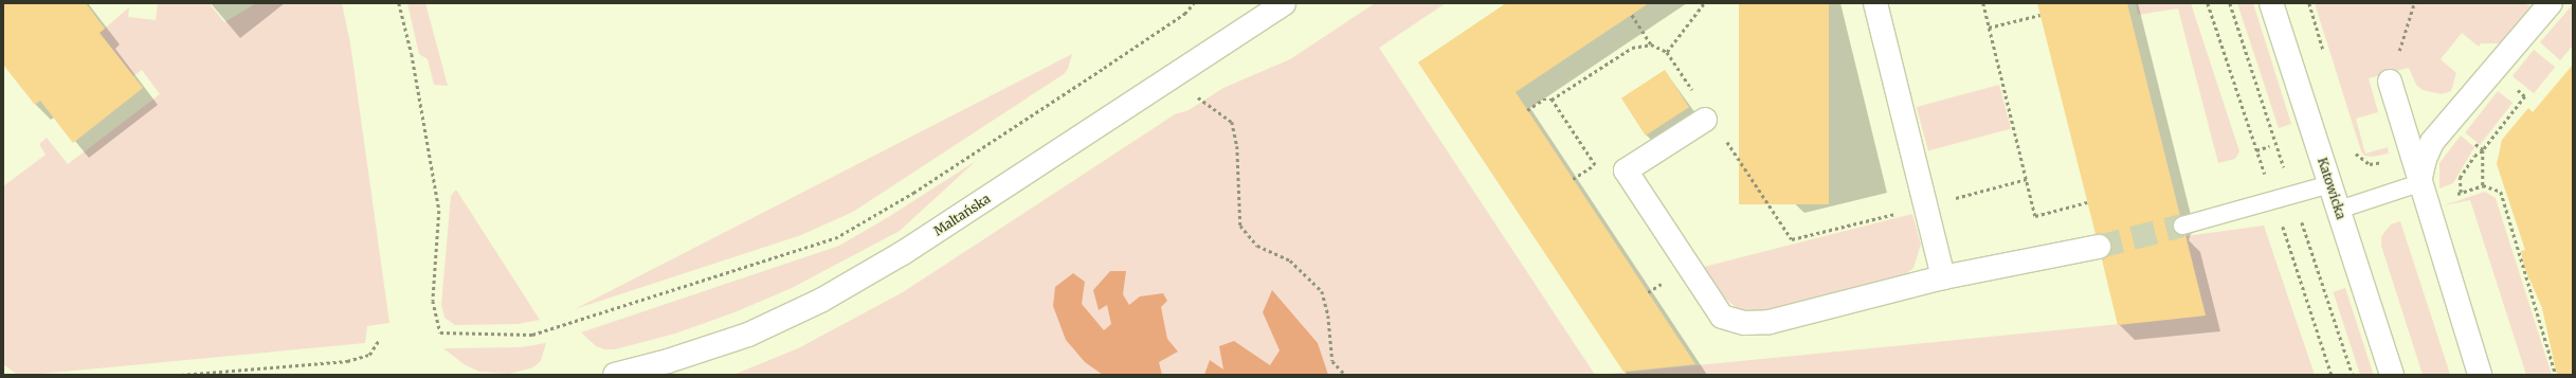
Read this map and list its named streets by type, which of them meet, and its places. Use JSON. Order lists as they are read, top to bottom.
{
  "streets": {
    "street": ["Katowicka", "Maltańska"]
  }
}
